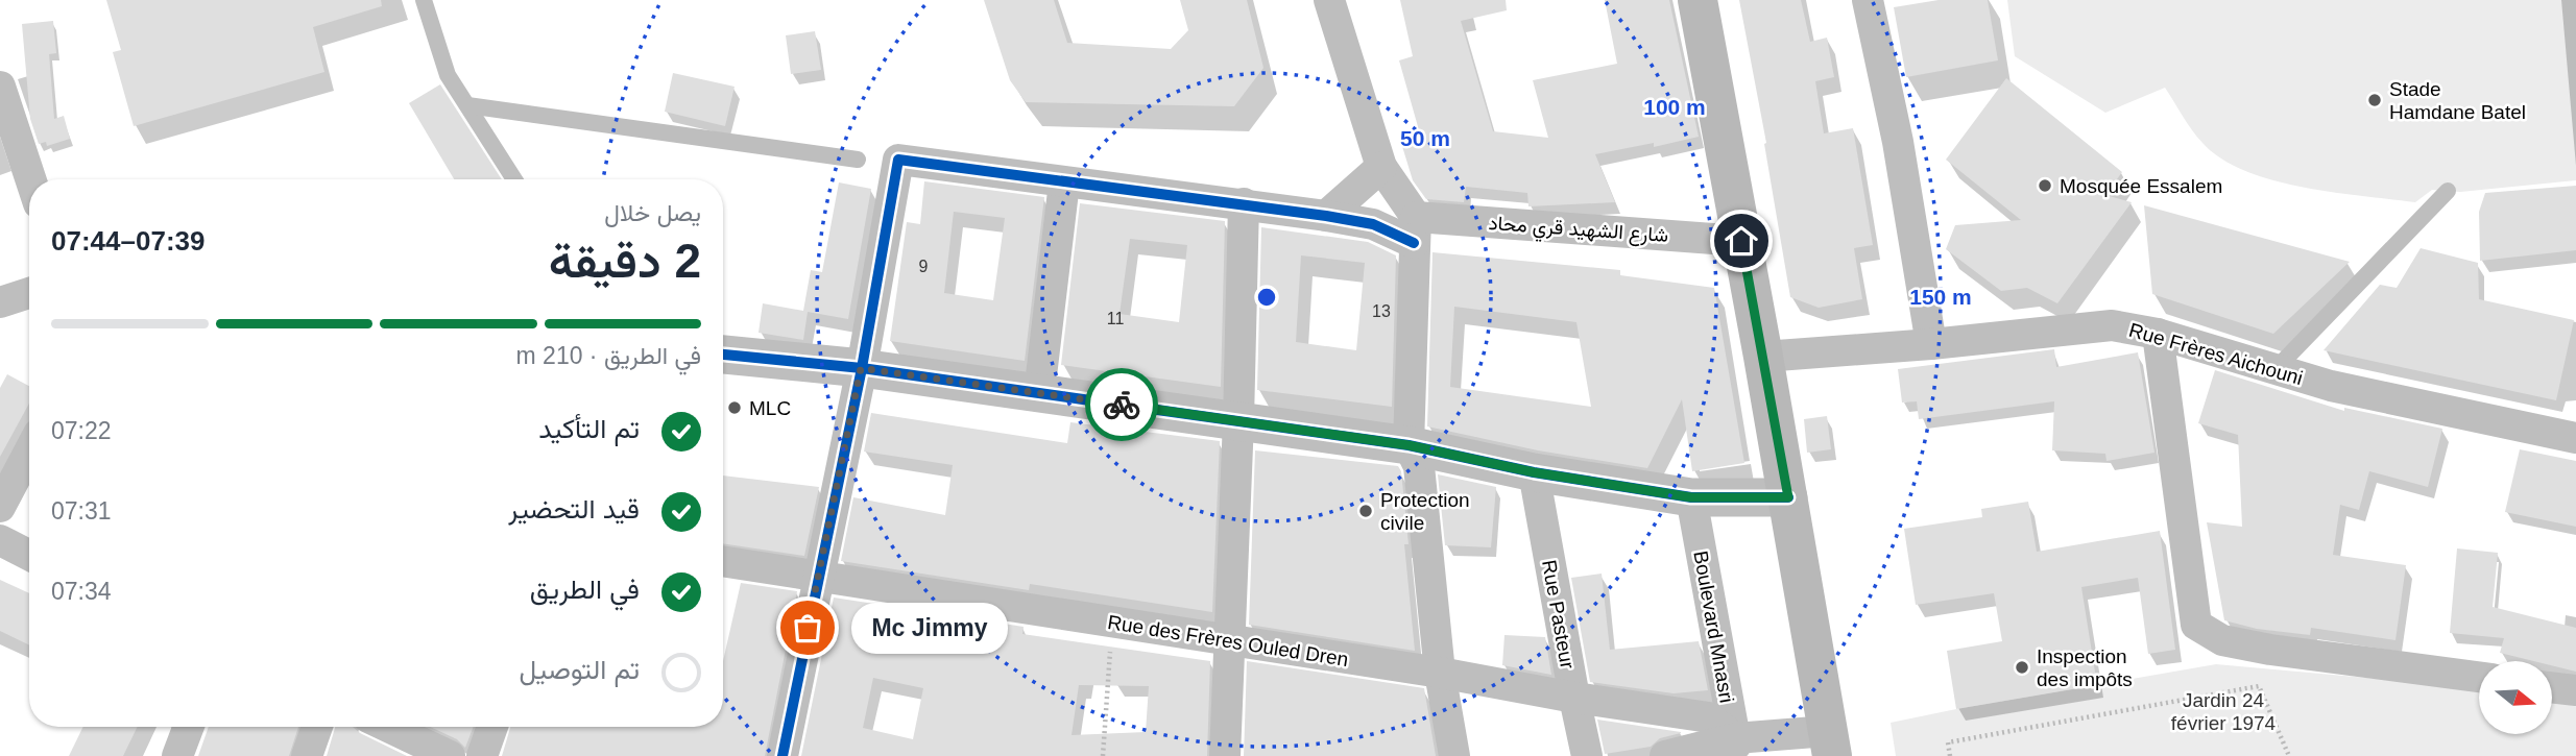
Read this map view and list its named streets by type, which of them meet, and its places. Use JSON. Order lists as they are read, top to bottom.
{
  "streets": {
    "street": [
      "شارع الشهيد قري محاد",
      "Rue Frères Aichouni",
      "Rue Pasteur",
      "Boulevard Mnasri",
      "Rue des Frères Ouled Dren"
    ]
  },
  "crossings": [
    ["Rue Pasteur", "Rue des Frères Ouled Dren"],
    ["Boulevard Mnasri", "Rue des Frères Ouled Dren"]
  ],
  "parks": ["Jardin 24 février 1974"],
  "places": [
    "Stade Hamdane Batel",
    "Mosquée Essalem",
    "MLC",
    "Protection civile",
    "Mc Jimmy",
    "Inspection des impôts"
  ],
  "house_numbers": ["9", "13", "11"],
  "north": "right",
  "page": {
    "heading": ["2 دقيقة", "يصل خلال", "07:39–07:44"],
    "bar": "في الطريق · 210 m",
    "list": [
      ["تم التأكيد", "07:22"],
      ["قيد التحضير", "07:31"],
      ["في الطريق", "07:34"],
      "تم التوصيل"
    ],
    "bubble": "Mc Jimmy"
  },
  "rings": ["100 m", "50 m", "150 m"]
}
